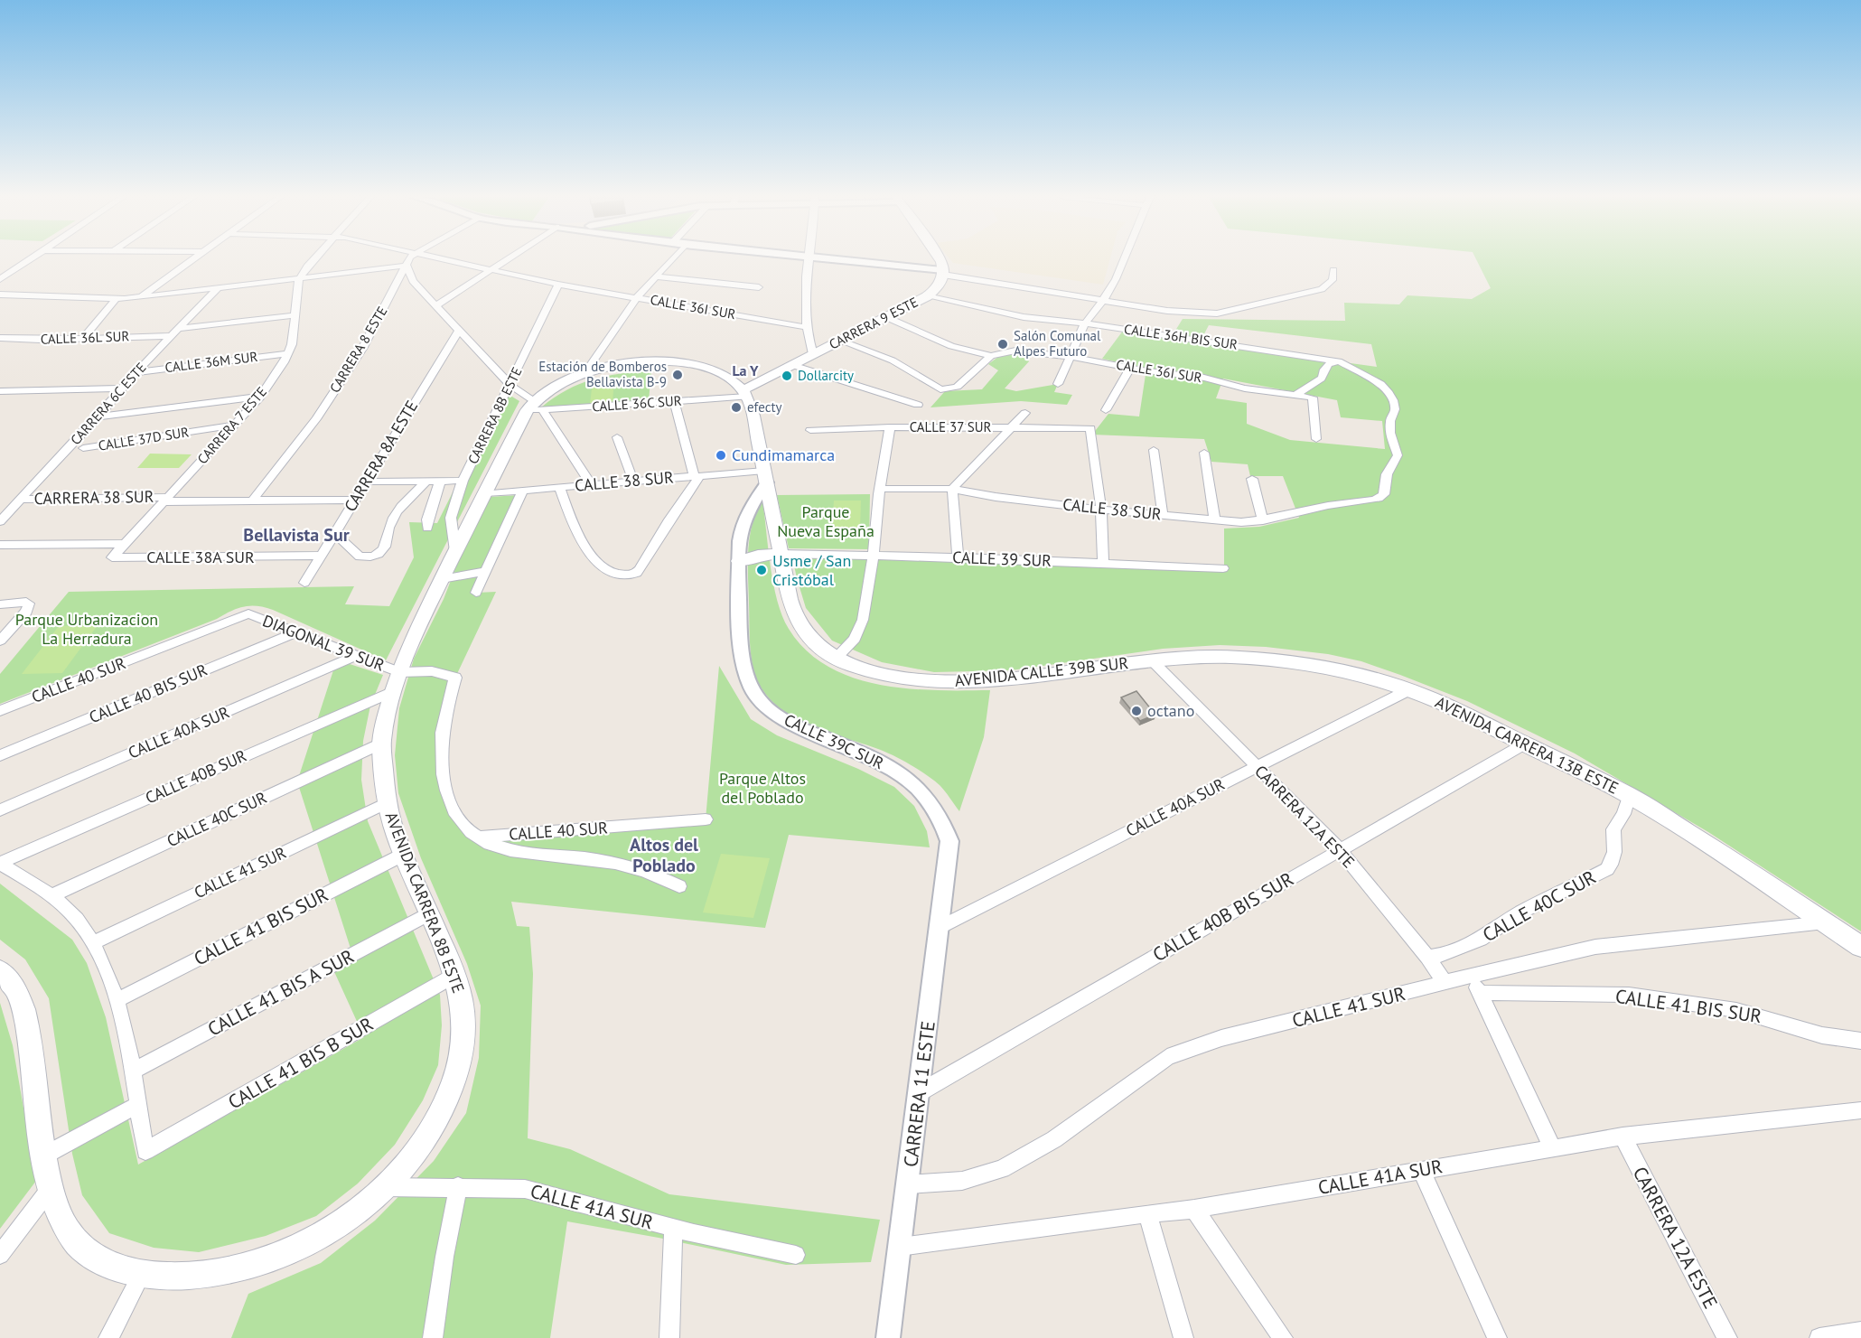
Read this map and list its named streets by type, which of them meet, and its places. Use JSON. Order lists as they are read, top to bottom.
{
  "streets": {
    "main road": [
      "CARRERA 9 ESTE",
      "AVENIDA CALLE 39B SUR",
      "AVENIDA CARRERA 13B ESTE",
      "AVENIDA CARRERA 8B ESTE"
    ],
    "street": [
      "CALLE 36I SUR",
      "CALLE 36H BIS SUR",
      "CALLE 36L SUR",
      "CARRERA 8 ESTE",
      "CALLE 36M SUR",
      "CARRERA 6C ESTE",
      "CALLE 36C SUR",
      "CARRERA 8B ESTE",
      "CARRERA 7 ESTE",
      "CALLE 37 SUR",
      "CALLE 37D SUR",
      "CARRERA 8A ESTE",
      "CALLE 38 SUR",
      "CARRERA 38 SUR",
      "CALLE 38A SUR",
      "CALLE 39 SUR",
      "DIAGONAL 39 SUR",
      "CALLE 40 SUR",
      "CALLE 40 BIS SUR",
      "CALLE 40A SUR",
      "CALLE 39C SUR",
      "CALLE 40B SUR",
      "CARRERA 12A ESTE",
      "CALLE 40C SUR",
      "CALLE 41 SUR",
      "CALLE 40B BIS SUR",
      "CALLE 41 BIS SUR",
      "CALLE 41 BIS A SUR",
      "CALLE 41 BIS B SUR",
      "CARRERA 11 ESTE",
      "CALLE 41A SUR"
    ]
  },
  "crossings": [
    ["CALLE 36I SUR", "CARRERA 8B ESTE"],
    ["CARRERA 9 ESTE", "CALLE 36H BIS SUR"],
    ["CARRERA 9 ESTE", "CALLE 36C SUR"],
    ["CARRERA 9 ESTE", "AVENIDA CALLE 39B SUR"],
    ["CALLE 36H BIS SUR", "CALLE 38 SUR"],
    ["CALLE 36L SUR", "CARRERA 6C ESTE"],
    ["CALLE 36L SUR", "CARRERA 7 ESTE"],
    ["CALLE 36M SUR", "CARRERA 6C ESTE"],
    ["CALLE 36M SUR", "CARRERA 7 ESTE"],
    ["CARRERA 6C ESTE", "CARRERA 38 SUR"],
    ["CALLE 36C SUR", "AVENIDA CALLE 39B SUR"],
    ["CALLE 36C SUR", "AVENIDA CARRERA 8B ESTE"],
    ["CARRERA 8B ESTE", "AVENIDA CARRERA 8B ESTE"],
    ["CARRERA 7 ESTE", "CALLE 37D SUR"],
    ["CARRERA 7 ESTE", "CARRERA 38 SUR"],
    ["CARRERA 7 ESTE", "CALLE 38A SUR"],
    ["CALLE 37 SUR", "CALLE 38 SUR"],
    ["CARRERA 8A ESTE", "CALLE 38A SUR"],
    ["CALLE 38 SUR", "AVENIDA CALLE 39B SUR"],
    ["CALLE 38 SUR", "CALLE 39C SUR"],
    ["CALLE 38 SUR", "AVENIDA CARRERA 8B ESTE"],
    ["CALLE 39 SUR", "AVENIDA CALLE 39B SUR"],
    ["DIAGONAL 39 SUR", "CALLE 40 SUR"],
    ["DIAGONAL 39 SUR", "CALLE 40 BIS SUR"],
    ["DIAGONAL 39 SUR", "CALLE 40A SUR"],
    ["DIAGONAL 39 SUR", "AVENIDA CARRERA 8B ESTE"],
    ["AVENIDA CALLE 39B SUR", "CALLE 39C SUR"],
    ["AVENIDA CALLE 39B SUR", "AVENIDA CARRERA 13B ESTE"],
    ["AVENIDA CALLE 39B SUR", "CARRERA 12A ESTE"],
    ["CALLE 40A SUR", "AVENIDA CARRERA 13B ESTE"],
    ["CALLE 40A SUR", "CARRERA 12A ESTE"],
    ["CALLE 40A SUR", "CARRERA 11 ESTE"],
    ["CALLE 39C SUR", "CARRERA 11 ESTE"],
    ["AVENIDA CARRERA 13B ESTE", "CARRERA 12A ESTE"],
    ["AVENIDA CARRERA 13B ESTE", "CALLE 40C SUR"],
    ["AVENIDA CARRERA 13B ESTE", "CALLE 41 SUR"],
    ["AVENIDA CARRERA 13B ESTE", "CALLE 40B BIS SUR"],
    ["CALLE 40B SUR", "AVENIDA CARRERA 8B ESTE"],
    ["CARRERA 12A ESTE", "CALLE 40C SUR"],
    ["CARRERA 12A ESTE", "CALLE 41 SUR"],
    ["CARRERA 12A ESTE", "CALLE 40B BIS SUR"],
    ["CARRERA 12A ESTE", "CALLE 41A SUR"],
    ["CALLE 40C SUR", "AVENIDA CARRERA 8B ESTE"],
    ["CALLE 41 SUR", "AVENIDA CARRERA 8B ESTE"],
    ["CALLE 41 SUR", "CARRERA 11 ESTE"],
    ["AVENIDA CARRERA 8B ESTE", "CALLE 41 BIS SUR"],
    ["AVENIDA CARRERA 8B ESTE", "CALLE 41 BIS A SUR"],
    ["AVENIDA CARRERA 8B ESTE", "CALLE 41 BIS B SUR"],
    ["AVENIDA CARRERA 8B ESTE", "CALLE 41A SUR"],
    ["CALLE 40B BIS SUR", "CARRERA 11 ESTE"],
    ["CARRERA 11 ESTE", "CALLE 41A SUR"]
  ],
  "districts": ["La Y", "Bellavista Sur", "Altos del Poblado"],
  "parks": ["Parque Nueva España", "Parque Urbanizacion La Herradura", "Parque Altos del Poblado"],
  "places": [
    "Salón Comunal Alpes Futuro",
    "Estación de Bomberos Bellavista B-9",
    "Dollarcity",
    "efecty",
    "Cundimamarca",
    "Usme / San Cristóbal",
    "octano"
  ]
}
